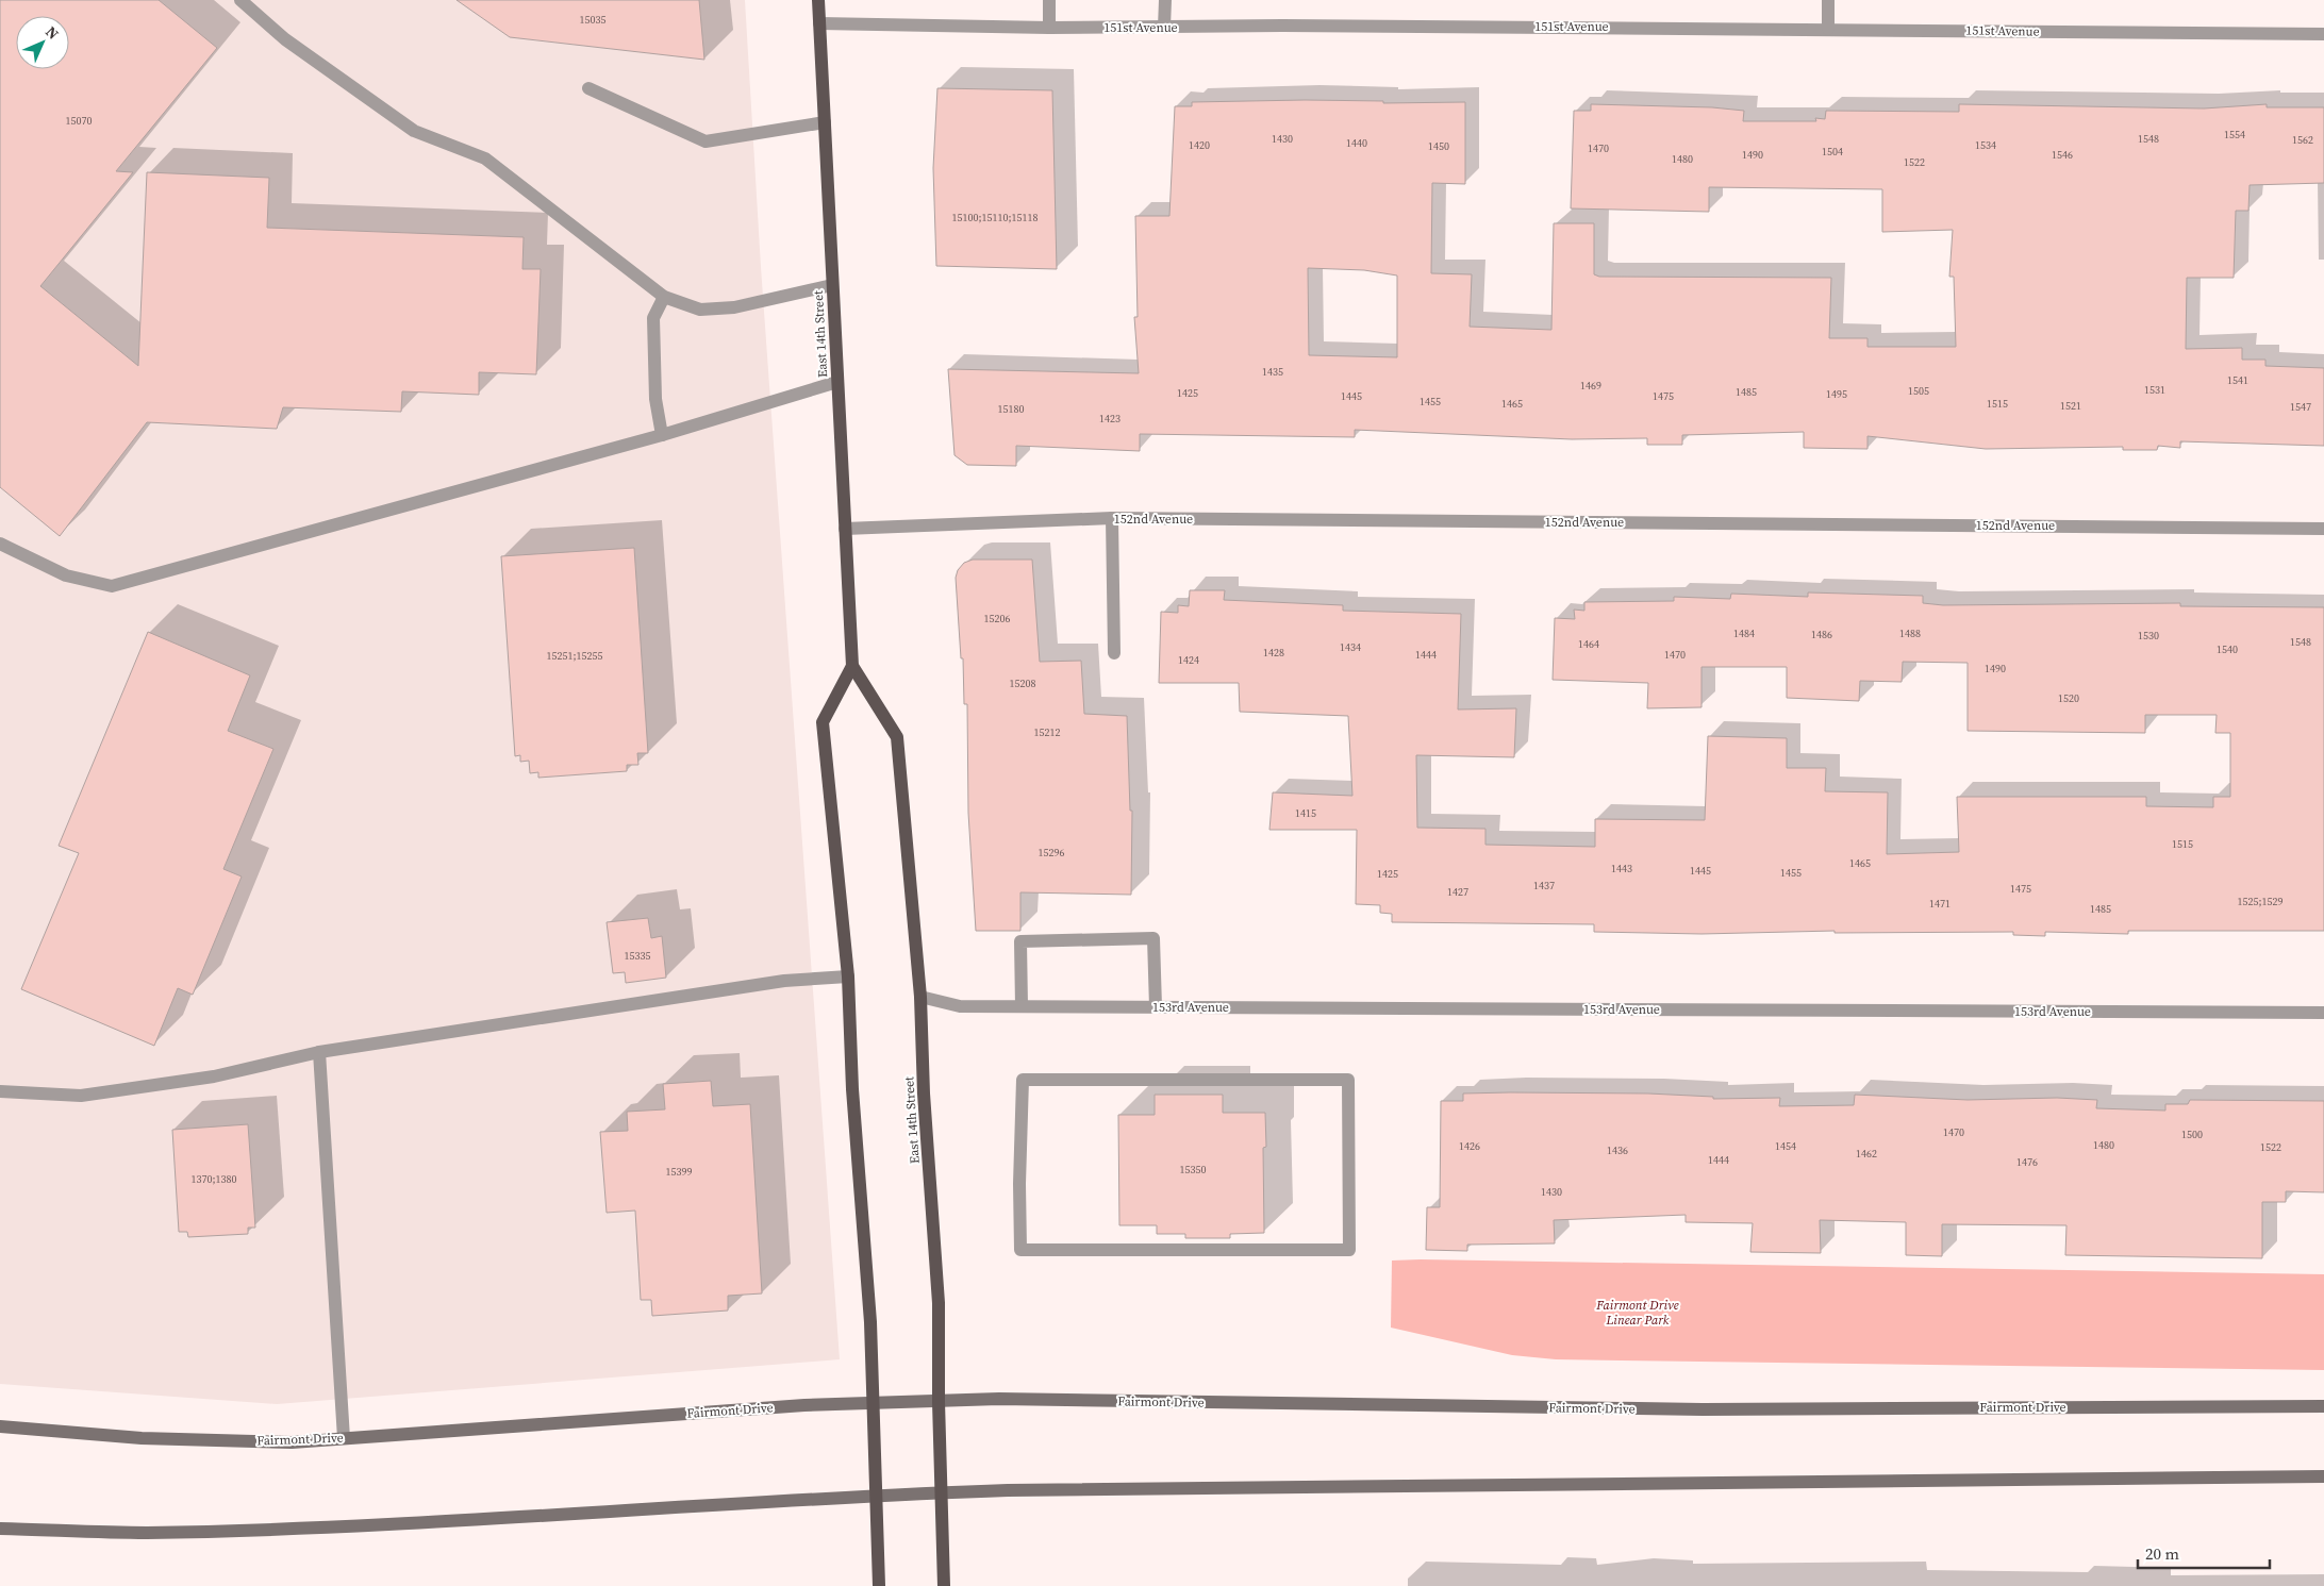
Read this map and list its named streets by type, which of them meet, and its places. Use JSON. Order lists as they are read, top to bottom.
{
  "streets": {
    "main road": ["East 14th Street", "Fairmont Drive"],
    "street": ["151st Avenue", "152nd Avenue", "153rd Avenue"]
  },
  "crossings": [
    ["151st Avenue", "East 14th Street"],
    ["East 14th Street", "152nd Avenue"],
    ["East 14th Street", "153rd Avenue"],
    ["East 14th Street", "Fairmont Drive"]
  ],
  "parks": ["Fairmont Drive Linear Park"],
  "house_numbers": [
    "15035",
    "15070",
    "1554",
    "1430",
    "1548",
    "1562",
    "1440",
    "1420",
    "1534",
    "1450",
    "1470",
    "1504",
    "1490",
    "1546",
    "1480",
    "1522",
    "15100;15110;15118",
    "1435",
    "1541",
    "1469",
    "1531",
    "1505",
    "1485",
    "1425",
    "1495",
    "1445",
    "1475",
    "1455",
    "1465",
    "1515",
    "1521",
    "1547",
    "15180",
    "1423",
    "15206",
    "1484",
    "1488",
    "1486",
    "1530",
    "1548",
    "1464",
    "1434",
    "1540",
    "1428",
    "1444",
    "1470",
    "15251;15255",
    "1424",
    "1490",
    "15208",
    "1520",
    "15212",
    "1415",
    "1515",
    "15296",
    "1465",
    "1443",
    "1445",
    "1455",
    "1425",
    "1437",
    "1475",
    "1427",
    "1525;1529",
    "1471",
    "1485",
    "15335",
    "1470",
    "1500",
    "1480",
    "1426",
    "1454",
    "1522",
    "1436",
    "1462",
    "1444",
    "1476",
    "15350",
    "15399",
    "1370;1380",
    "1430"
  ],
  "scale_bar": "20 m",
  "north": "top right"
}
